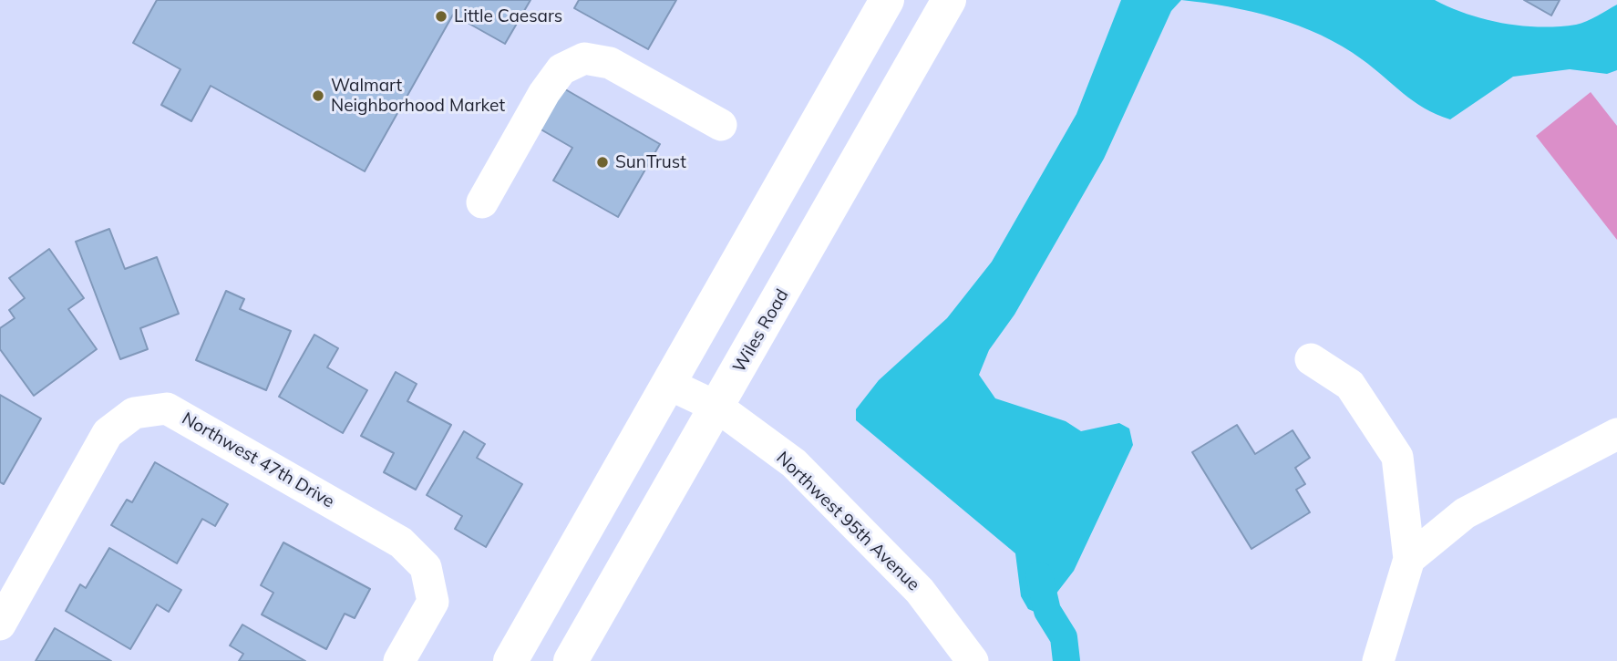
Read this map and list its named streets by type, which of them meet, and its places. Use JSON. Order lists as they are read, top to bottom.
{
  "streets": {
    "main road": ["Wiles Road"],
    "street": ["Northwest 47th Drive", "Northwest 95th Avenue"]
  },
  "crossings": [
    ["Wiles Road", "Northwest 95th Avenue"]
  ],
  "places": ["Little Caesars", "Walmart Neighborhood Market", "SunTrust"]
}
